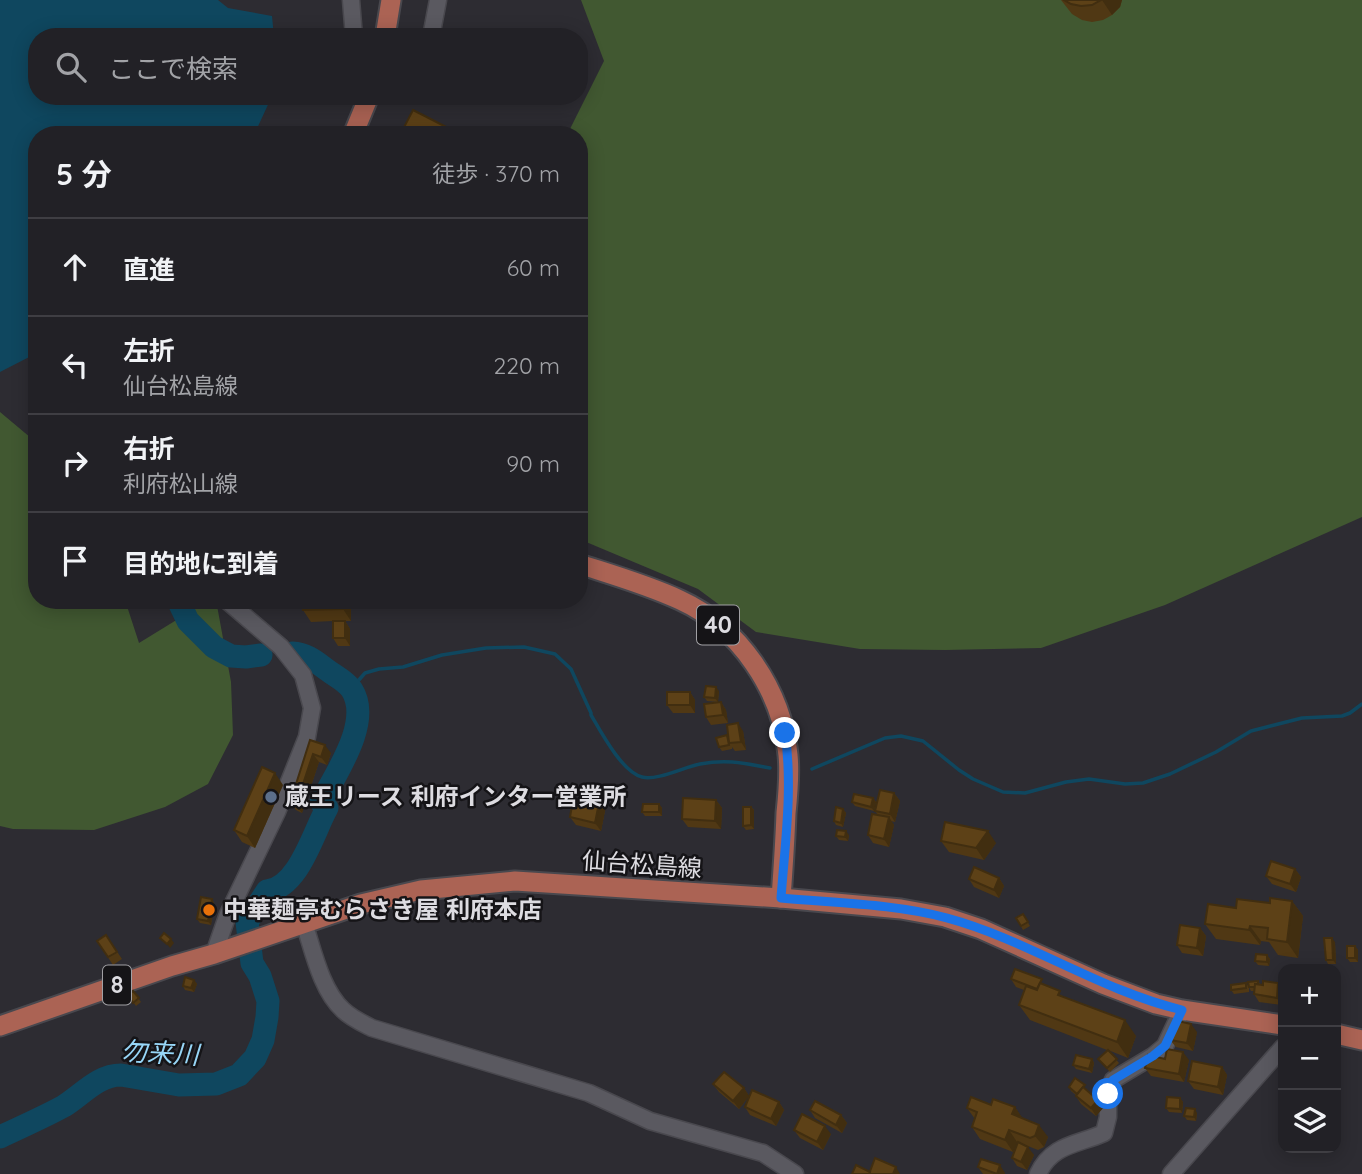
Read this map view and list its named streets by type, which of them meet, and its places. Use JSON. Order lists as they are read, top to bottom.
{
  "streets": {
    "main road": ["40", "仙台松島線", "8"]
  },
  "crossings": [
    ["40", "仙台松島線"]
  ],
  "water": ["勿来川"],
  "places": ["蔵王リース 利府インター営業所", "中華麺亭むらさき屋 利府本店"],
  "page": {
    "search": "ここで検索",
    "heading": ["5 分", "徒歩 · 370 m"],
    "list": [
      ["直進", "60 m"],
      ["左折", "仙台松島線", "220 m"],
      ["右折", "利府松山線", "90 m"],
      "目的地に到着"
    ],
    "map_buttons": ["+", "−"]
  }
}
